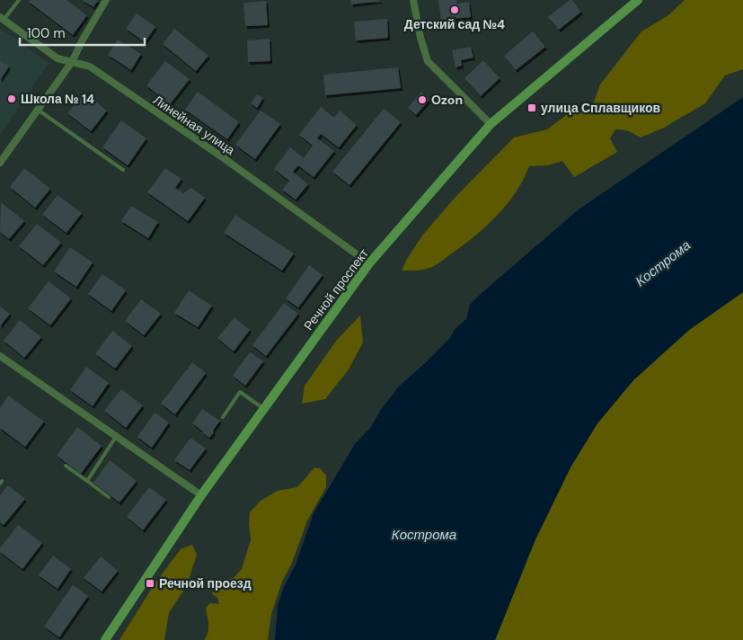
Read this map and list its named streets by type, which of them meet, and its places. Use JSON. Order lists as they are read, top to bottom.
{
  "streets": {
    "street": ["Линейная улица", "Речной проспект"]
  },
  "crossings": [
    ["Линейная улица", "Речной проспект"]
  ],
  "water": ["Кострома"],
  "places": {
    "other": ["Детский сад №4", "Школа № 14", "Ozon"],
    "transit": ["улица Сплавщиков", "Речной проезд"]
  },
  "scale_bar": "100 m"
}
